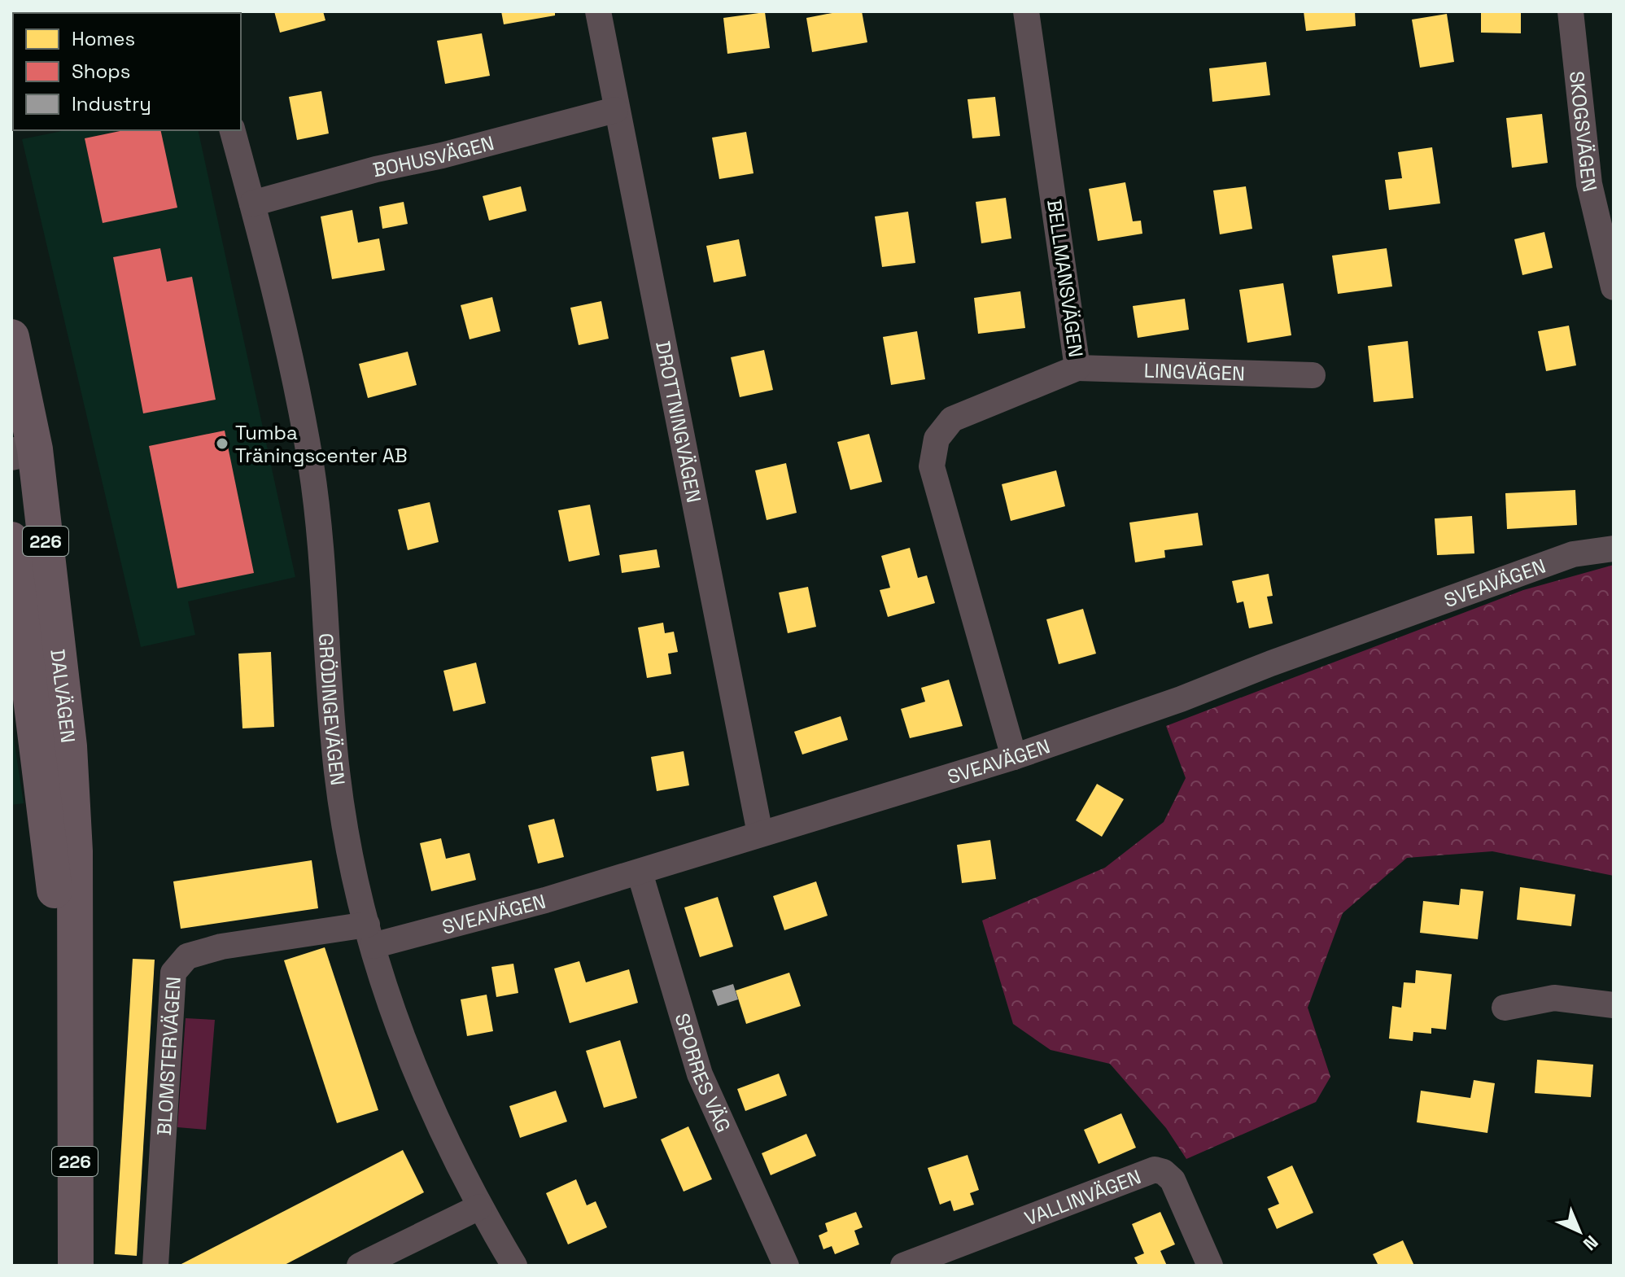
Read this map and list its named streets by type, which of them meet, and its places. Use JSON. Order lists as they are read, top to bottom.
{
  "streets": {
    "main road": ["226", "DALVÄGEN"],
    "street": [
      "SKOGSVÄGEN",
      "BOHUSVÄGEN",
      "BELLMANSVÄGEN",
      "LINGVÄGEN",
      "DROTTNINGVÄGEN",
      "SVEAVÄGEN",
      "GRÖDINGEVÄGEN",
      "BLOMSTERVÄGEN",
      "SPORRES VÄG",
      "VALLINVÄGEN"
    ]
  },
  "crossings": [
    ["BOHUSVÄGEN", "DROTTNINGVÄGEN"],
    ["BOHUSVÄGEN", "GRÖDINGEVÄGEN"],
    ["BELLMANSVÄGEN", "LINGVÄGEN"],
    ["BELLMANSVÄGEN", "SVEAVÄGEN"],
    ["DROTTNINGVÄGEN", "SVEAVÄGEN"],
    ["SVEAVÄGEN", "GRÖDINGEVÄGEN"],
    ["SVEAVÄGEN", "BLOMSTERVÄGEN"],
    ["SVEAVÄGEN", "SPORRES VÄG"],
    ["GRÖDINGEVÄGEN", "BLOMSTERVÄGEN"]
  ],
  "places": ["Tumba Träningscenter AB"],
  "legend": ["Homes", "Shops", "Industry"],
  "north": "bottom right"
}
